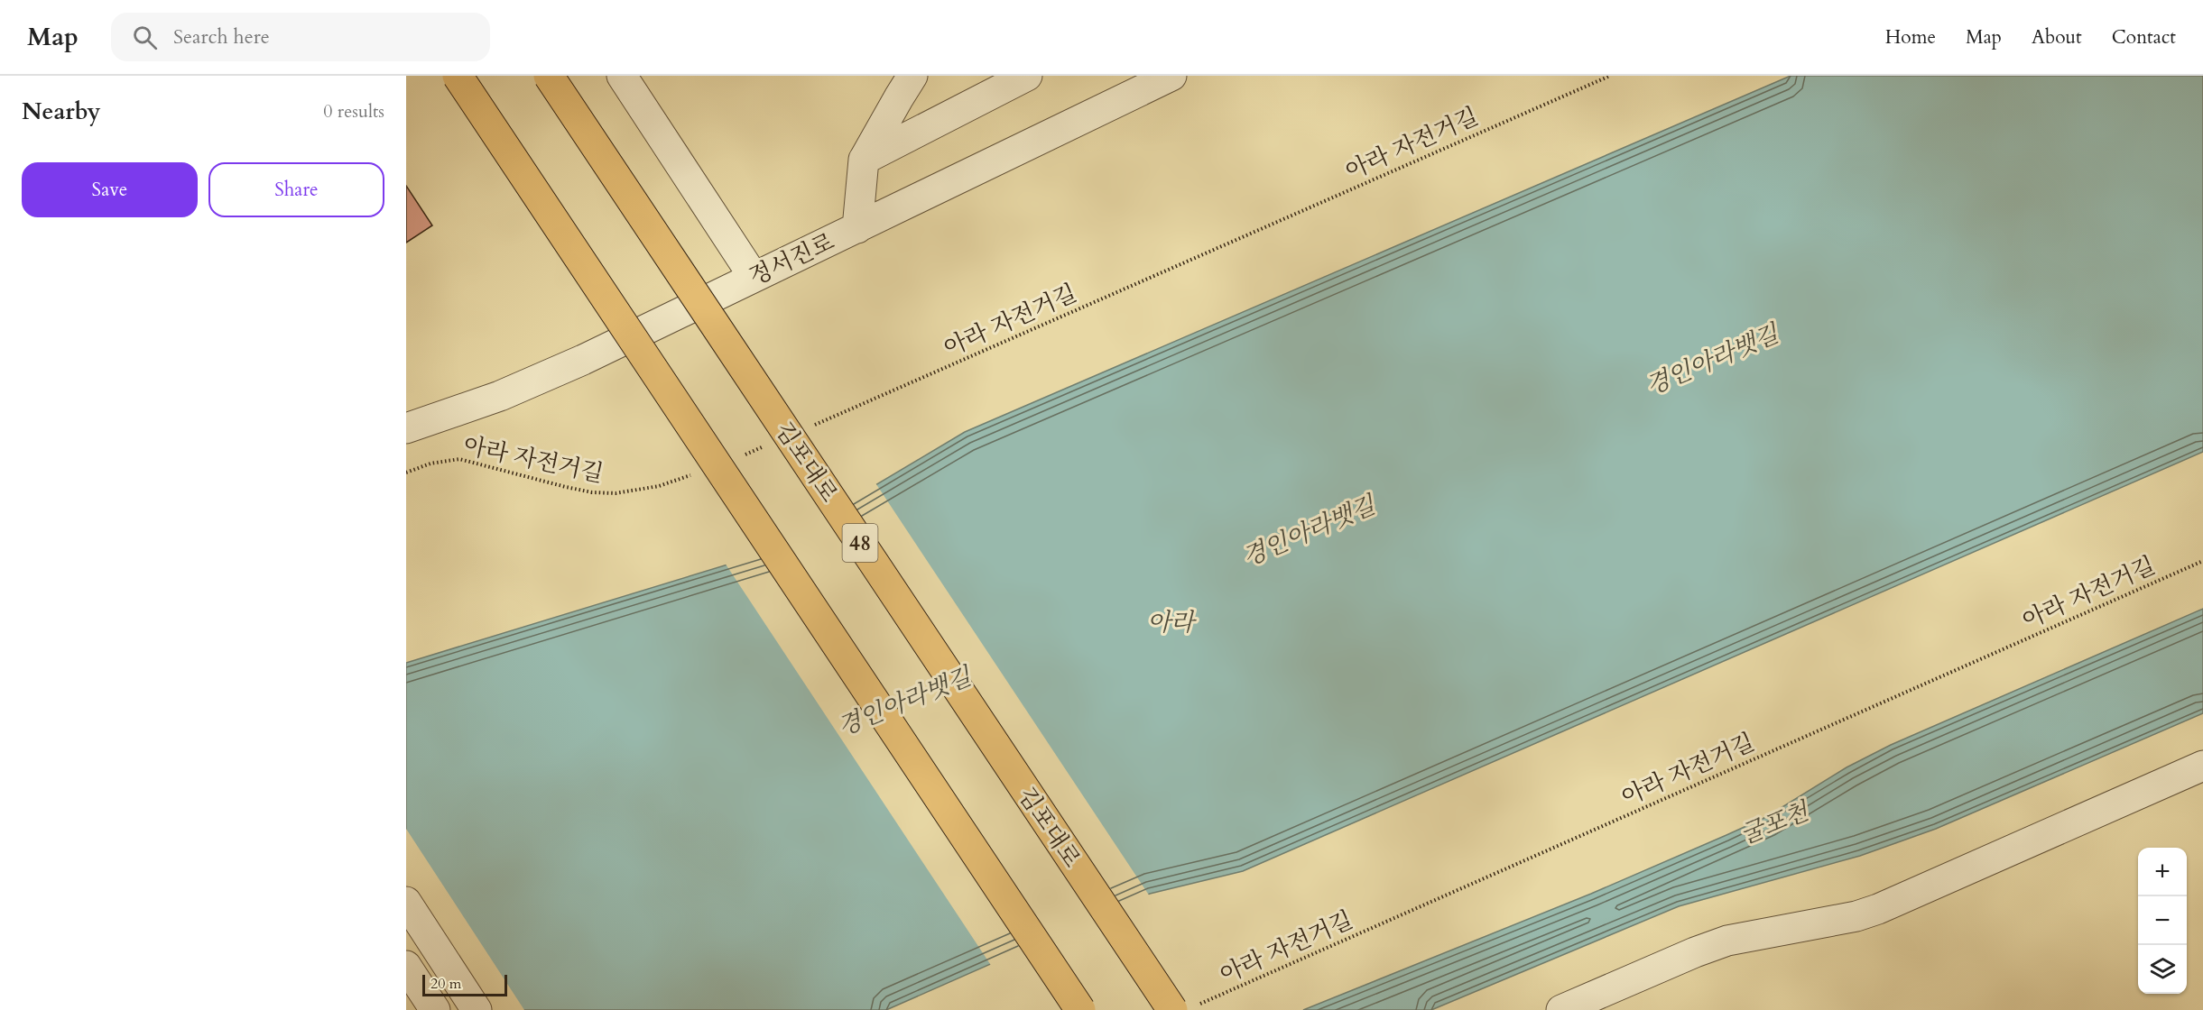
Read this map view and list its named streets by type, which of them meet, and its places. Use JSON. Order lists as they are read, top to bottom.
{
  "streets": {
    "main road": ["김포대로", "48"],
    "street": ["정서진로"],
    "path": ["아라 자전거길"]
  },
  "crossings": [
    ["아라 자전거길", "김포대로"]
  ],
  "water": ["경인아라뱃길", "아라", "굴포천"],
  "scale_bar": "20 m",
  "page": {
    "header": "Map",
    "search": "Search here",
    "nav": [
      "Home",
      "Map",
      "About",
      "Contact"
    ],
    "heading": ["Nearby", "0 results"],
    "buttons": ["Save", "Share"],
    "map_buttons": ["+", "−"],
    "scale": "20 m"
  }
}
